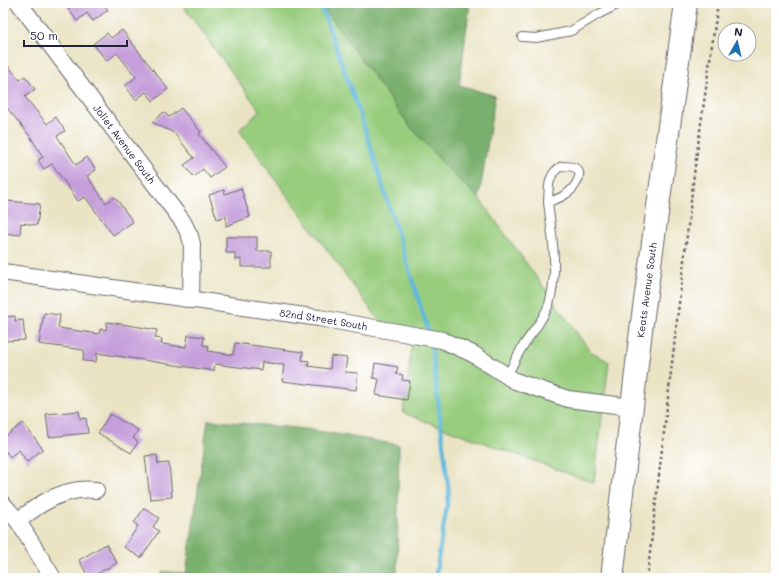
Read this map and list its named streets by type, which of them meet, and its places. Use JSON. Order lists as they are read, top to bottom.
{
  "streets": {
    "main road": ["Keats Avenue South"],
    "street": ["Joliet Avenue South", "82nd Street South"]
  },
  "crossings": [
    ["Joliet Avenue South", "82nd Street South"],
    ["Keats Avenue South", "82nd Street South"]
  ],
  "scale_bar": "50 m",
  "north": "top"
}
